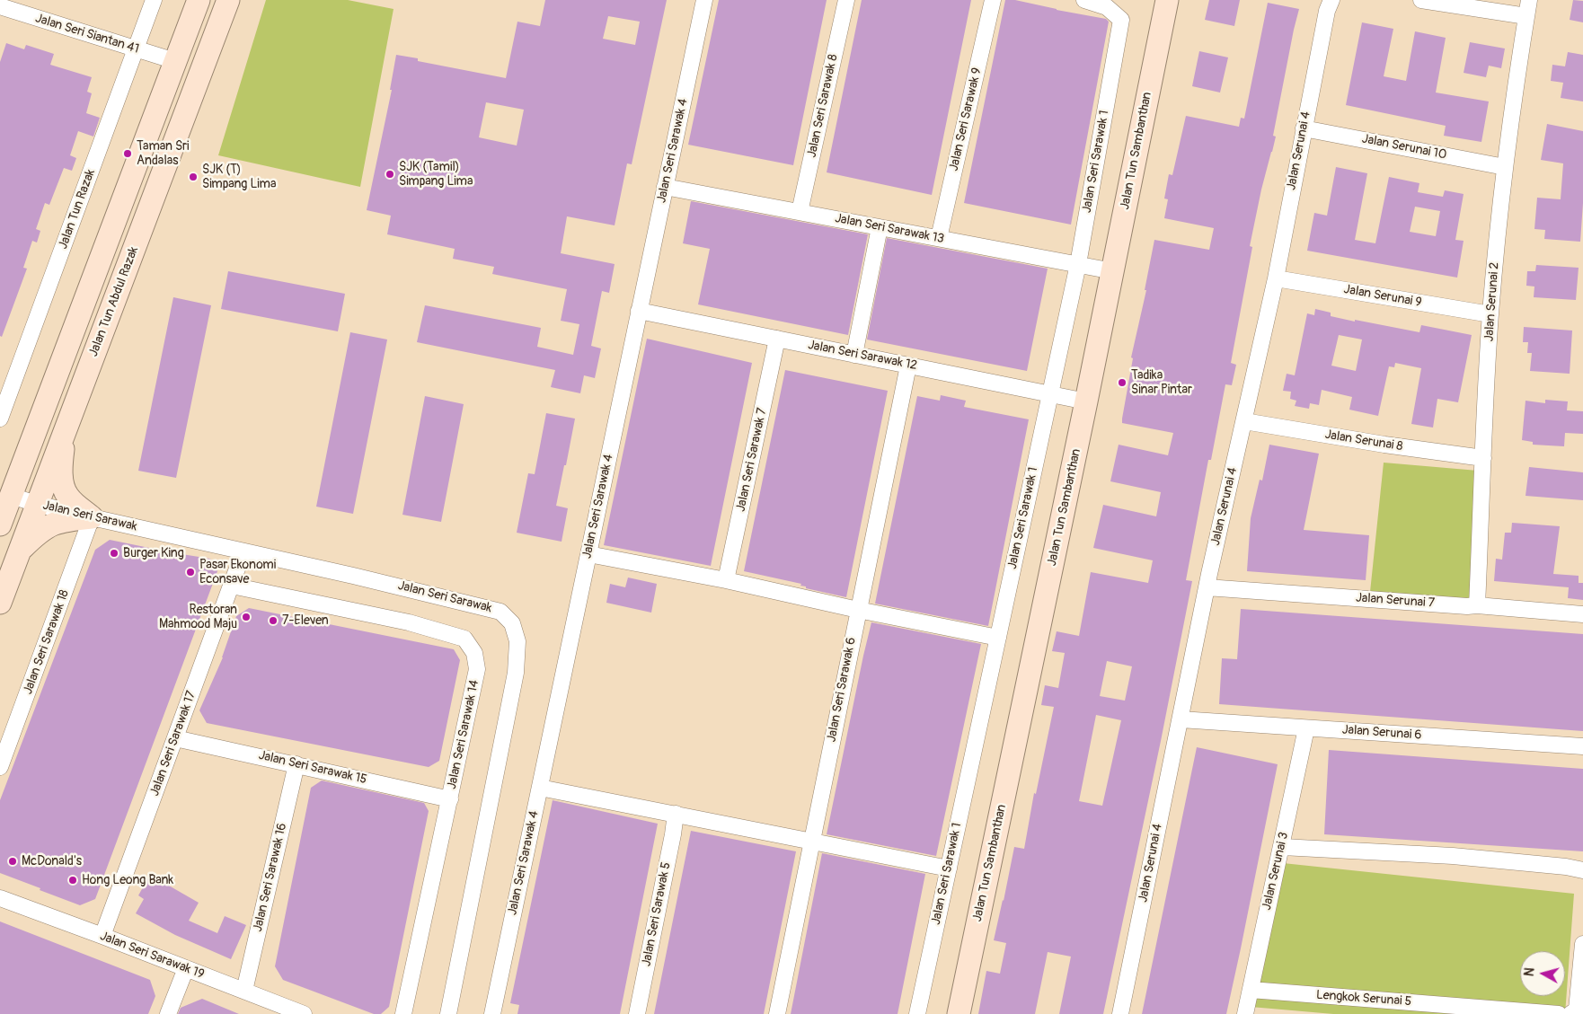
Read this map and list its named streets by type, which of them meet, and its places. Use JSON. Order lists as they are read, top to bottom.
{
  "streets": {
    "main road": ["Jalan Tun Sambanthan", "Jalan Tun Abdul Razak"],
    "street": [
      "Jalan Seri Siantan 41",
      "Jalan Seri Sarawak 8",
      "Jalan Seri Sarawak 9",
      "Jalan Serunai 10",
      "Jalan Seri Sarawak 4",
      "Jalan Serunai 4",
      "Jalan Seri Sarawak 1",
      "Jalan Tun Razak",
      "Jalan Seri Sarawak 13",
      "Jalan Serunai 9",
      "Jalan Serunai 2",
      "Jalan Seri Sarawak 12",
      "Jalan Serunai 8",
      "Jalan Seri Sarawak 7",
      "Jalan Seri Sarawak",
      "Jalan Serunai 7",
      "Jalan Seri Sarawak 18",
      "Jalan Seri Sarawak 6",
      "Jalan Serunai 6",
      "Jalan Seri Sarawak 14",
      "Jalan Seri Sarawak 17",
      "Jalan Seri Sarawak 15",
      "Jalan Serunai 3",
      "Jalan Seri Sarawak 16",
      "Jalan Seri Sarawak 5",
      "Jalan Seri Sarawak 19",
      "Lengkok Serunai 5"
    ]
  },
  "crossings": [
    ["Jalan Seri Siantan 41", "Jalan Tun Razak"],
    ["Jalan Seri Sarawak 8", "Jalan Seri Sarawak 13"],
    ["Jalan Seri Sarawak 9", "Jalan Seri Sarawak 13"],
    ["Jalan Serunai 10", "Jalan Serunai 4"],
    ["Jalan Serunai 10", "Jalan Serunai 2"],
    ["Jalan Seri Sarawak 4", "Jalan Seri Sarawak 13"],
    ["Jalan Seri Sarawak 4", "Jalan Seri Sarawak 12"],
    ["Jalan Tun Sambanthan", "Jalan Seri Sarawak 13"],
    ["Jalan Tun Sambanthan", "Jalan Seri Sarawak 12"],
    ["Jalan Serunai 4", "Jalan Serunai 9"],
    ["Jalan Serunai 4", "Jalan Serunai 8"],
    ["Jalan Serunai 4", "Jalan Serunai 7"],
    ["Jalan Serunai 4", "Jalan Serunai 6"],
    ["Jalan Seri Sarawak 1", "Jalan Seri Sarawak 13"],
    ["Jalan Seri Sarawak 1", "Jalan Seri Sarawak 12"],
    ["Jalan Serunai 9", "Jalan Serunai 2"],
    ["Jalan Tun Abdul Razak", "Jalan Seri Sarawak"],
    ["Jalan Serunai 2", "Jalan Serunai 8"],
    ["Jalan Serunai 2", "Jalan Serunai 7"],
    ["Jalan Seri Sarawak 12", "Jalan Seri Sarawak 7"],
    ["Jalan Seri Sarawak 12", "Jalan Seri Sarawak 6"],
    ["Jalan Seri Sarawak", "Jalan Seri Sarawak 18"],
    ["Jalan Seri Sarawak", "Jalan Seri Sarawak 17"],
    ["Jalan Serunai 6", "Jalan Serunai 3"],
    ["Jalan Seri Sarawak 14", "Jalan Seri Sarawak 17"],
    ["Jalan Seri Sarawak 14", "Jalan Seri Sarawak 15"],
    ["Jalan Seri Sarawak 17", "Jalan Seri Sarawak 15"],
    ["Jalan Seri Sarawak 17", "Jalan Seri Sarawak 19"],
    ["Jalan Seri Sarawak 15", "Jalan Seri Sarawak 16"],
    ["Jalan Serunai 3", "Lengkok Serunai 5"],
    ["Jalan Seri Sarawak 16", "Jalan Seri Sarawak 19"]
  ],
  "places": [
    "Taman Sri Andalas",
    "SJK (Tamil) Simpang Lima",
    "SJK (T) Simpang Lima",
    "Tadika Sinar Pintar",
    "Burger King",
    "Pasar Ekonomi Econsave",
    "Restoran Mahmood Maju",
    "7-Eleven",
    "McDonald's",
    "Hong Leong Bank"
  ],
  "north": "left"
}
